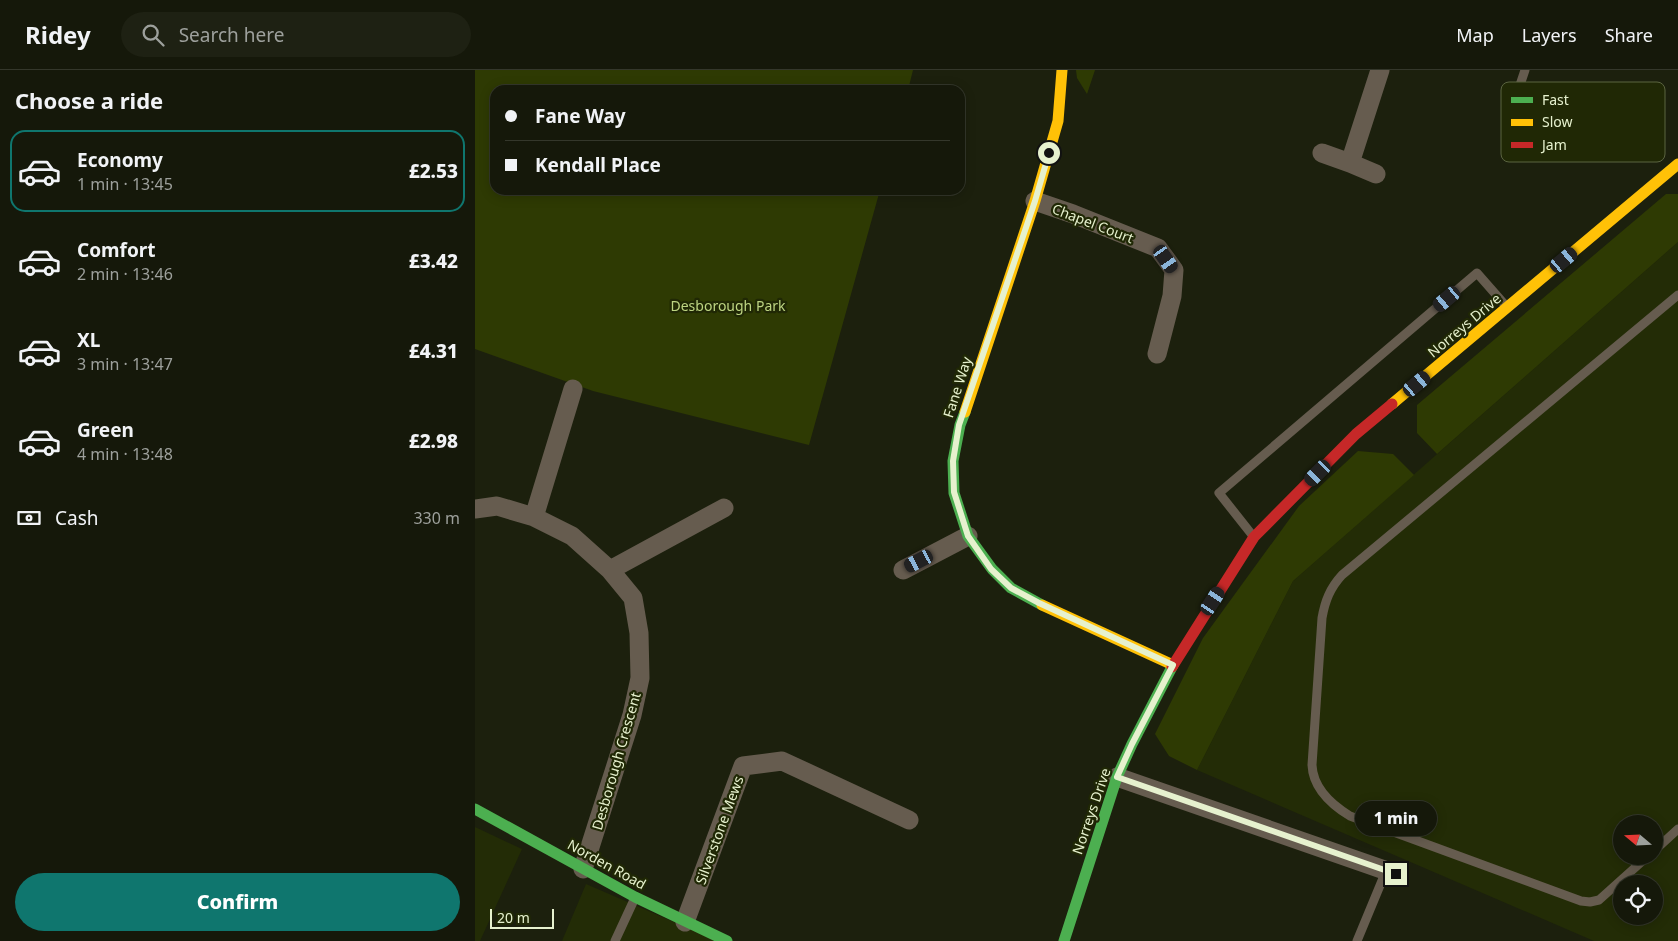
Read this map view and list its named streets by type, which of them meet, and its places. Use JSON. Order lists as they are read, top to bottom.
{
  "streets": {
    "street": [
      "Chapel Court",
      "Norreys Drive",
      "Fane Way",
      "Desborough Crescent",
      "Silverstone Mews",
      "Norden Road"
    ]
  },
  "crossings": [
    ["Chapel Court", "Fane Way"],
    ["Norreys Drive", "Fane Way"],
    ["Desborough Crescent", "Norden Road"],
    ["Silverstone Mews", "Norden Road"]
  ],
  "parks": ["Desborough Park"],
  "legend": ["Fast", "Slow", "Jam"],
  "scale_bar": "20 m",
  "north": "left",
  "page": {
    "header": "Ridey",
    "search": "Search here",
    "nav": ["Map", "Layers", "Share"],
    "heading": "Choose a ride",
    "banner": ["Fane Way", "Kendall Place"],
    "list": [
      {
        "name": "Economy",
        "note": "1 min · 13:45",
        "value": "£2.53"
      },
      {
        "name": "Comfort",
        "note": "2 min · 13:46",
        "value": "£3.42"
      },
      {
        "name": "XL",
        "note": "3 min · 13:47",
        "value": "£4.31"
      },
      {
        "name": "Green",
        "note": "4 min · 13:48",
        "value": "£2.98"
      }
    ],
    "pay": ["Cash", "330 m"],
    "bubble": "1 min",
    "buttons": "Confirm",
    "scale": "20 m"
  }
}
